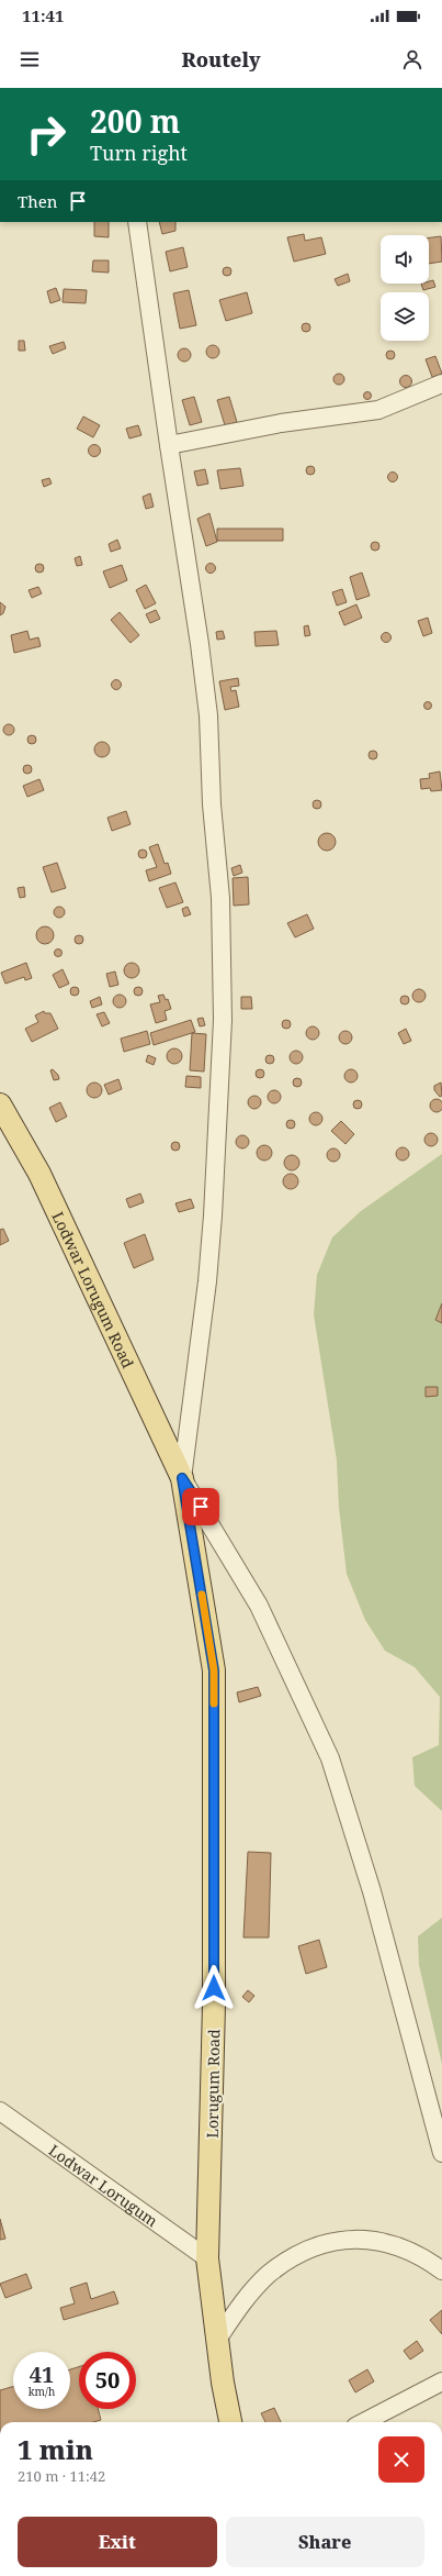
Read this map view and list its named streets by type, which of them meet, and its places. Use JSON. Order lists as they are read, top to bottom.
{
  "streets": {
    "main road": ["Lodwar Lorugum Road", "Lorugum Road"],
    "street": ["Lodwar Lorugum"]
  },
  "crossings": [
    ["Lodwar Lorugum Road", "Lorugum Road"],
    ["Lorugum Road", "Lodwar Lorugum"]
  ],
  "page": {
    "status": "11:41",
    "header": "Routely",
    "turn": ["200 m", "Turn right"],
    "then": "Then",
    "speed": "41 km/h",
    "limit": "50",
    "heading": ["1 min", "210 m · 11:42"],
    "buttons": ["Exit", "Share"]
  }
}
